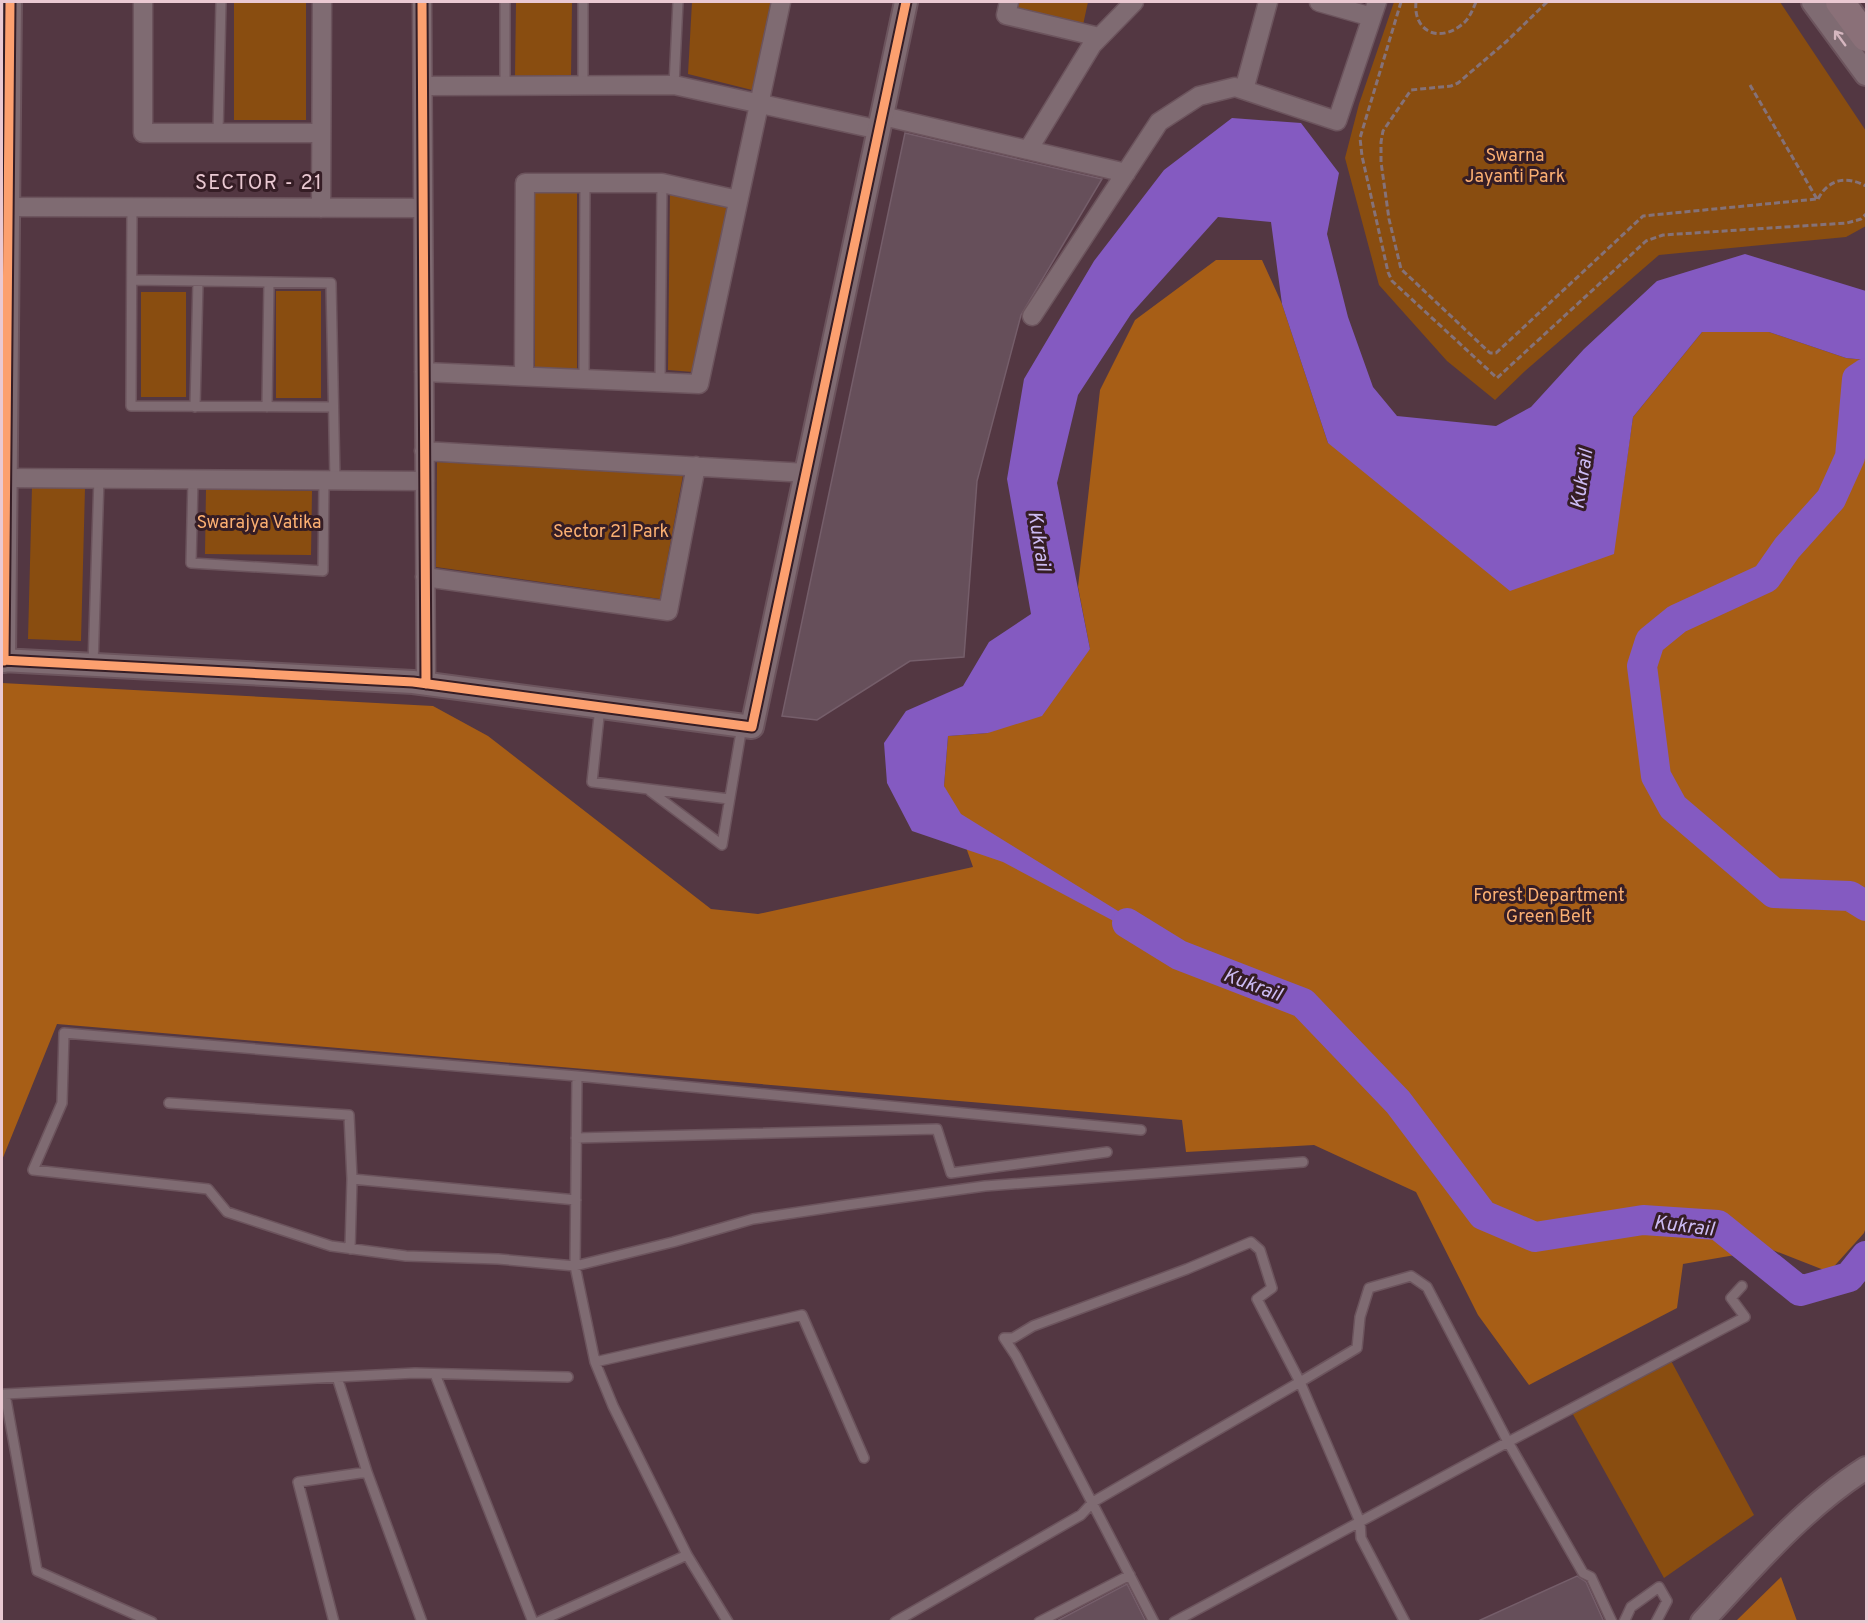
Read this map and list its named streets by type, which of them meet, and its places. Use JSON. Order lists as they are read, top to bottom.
{
  "districts": ["SECTOR - 21"],
  "water": ["Kukrail"],
  "parks": [
    "Swarna Jayanti Park",
    "Swarajya Vatika",
    "Sector 21 Park",
    "Forest Department Green Belt"
  ]
}
